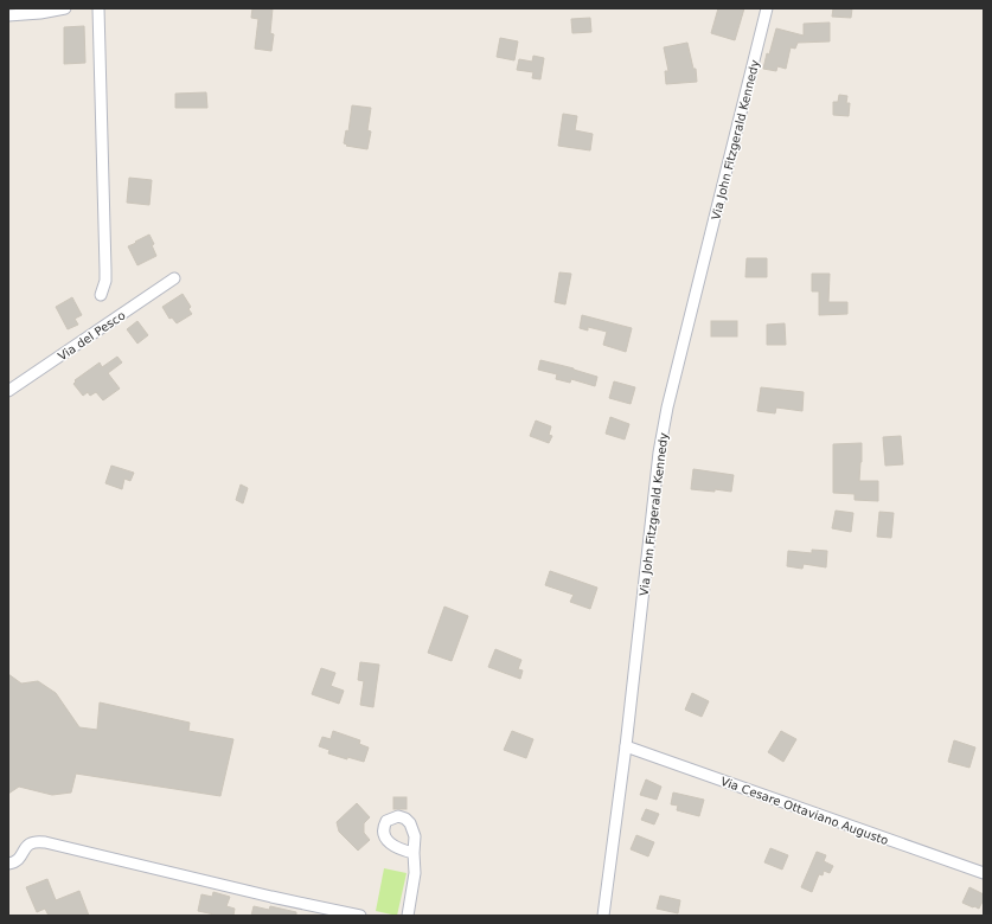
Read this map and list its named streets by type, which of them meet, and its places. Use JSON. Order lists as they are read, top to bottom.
{
  "streets": {
    "street": ["Via John Fitzgerald Kennedy", "Via del Pesco", "Via Cesare Ottaviano Augusto"]
  },
  "crossings": [
    ["Via John Fitzgerald Kennedy", "Via Cesare Ottaviano Augusto"]
  ]
}
